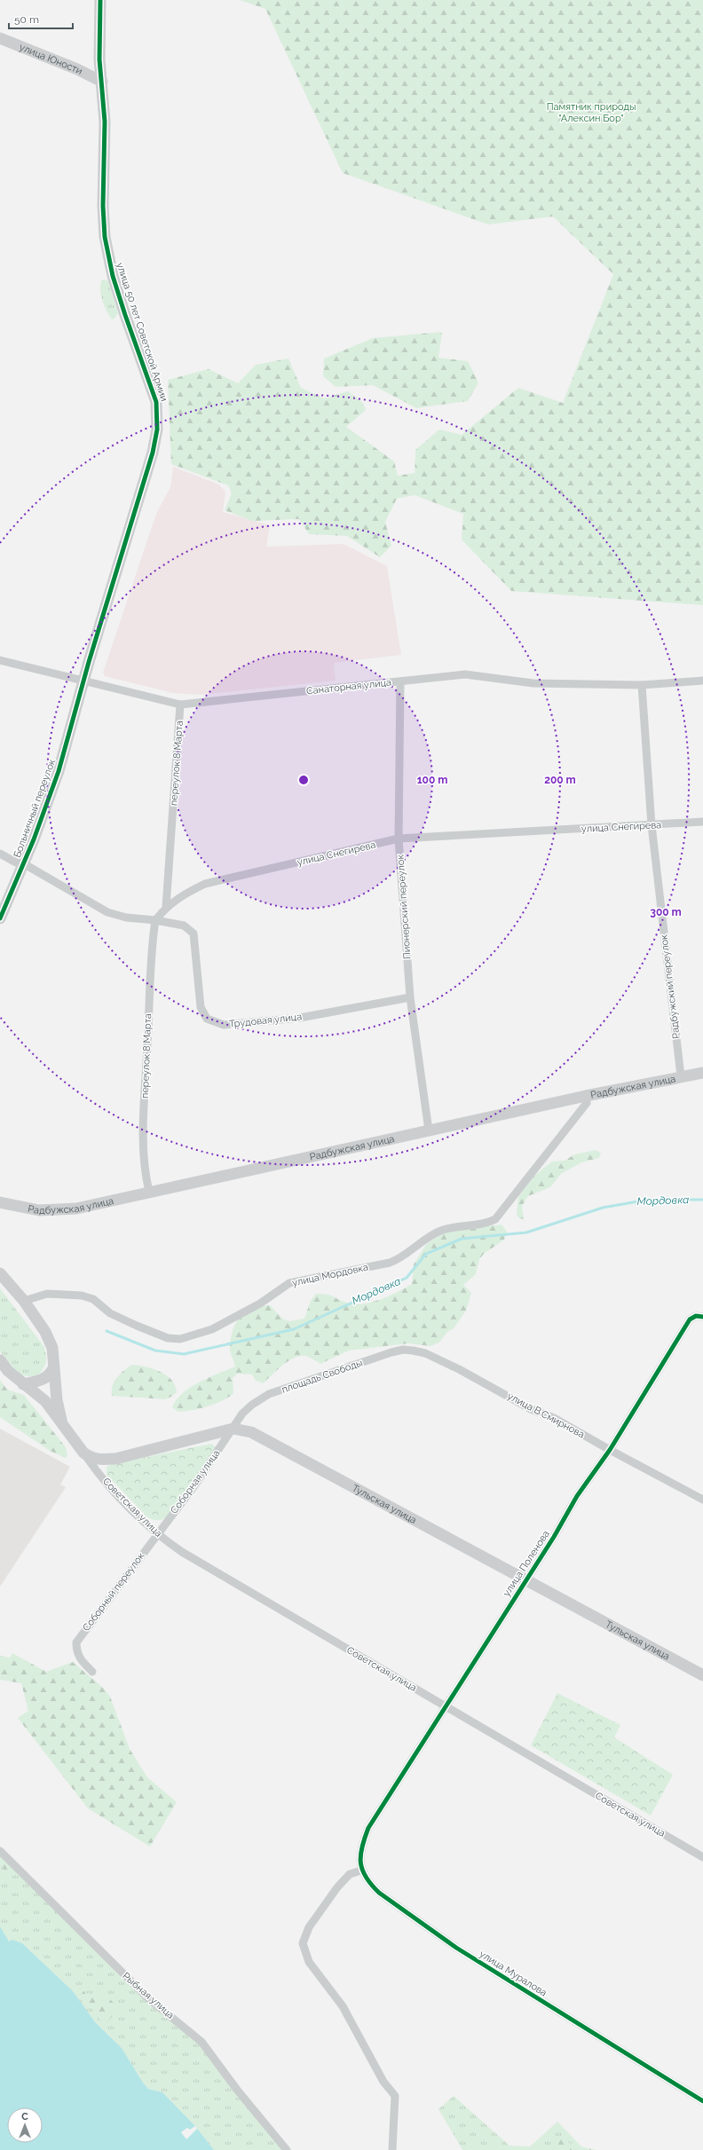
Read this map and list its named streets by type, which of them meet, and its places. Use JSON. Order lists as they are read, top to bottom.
{
  "streets": {
    "main road": [
      "улица Юности",
      "улица 50 лет Советской Армии",
      "Больничный переулок",
      "Радбужская улица",
      "Тульская улица"
    ],
    "street": [
      "Санаторная улица",
      "переулок 8 Марта",
      "улица Снегирева",
      "Пионерский переулок",
      "Радбужский переулок",
      "Трудовая улица",
      "улица Мордовка",
      "площадь Свободы",
      "улица В.Смирнова",
      "Соборная улица",
      "Советская улица",
      "улица Поленова",
      "Соборный переулок",
      "улица Муралова",
      "Рыбная улица"
    ]
  },
  "crossings": [
    ["улица Юности", "улица 50 лет Советской Армии"],
    ["улица 50 лет Советской Армии", "Санаторная улица"],
    ["улица 50 лет Советской Армии", "Больничный переулок"],
    ["Санаторная улица", "переулок 8 Марта"],
    ["Санаторная улица", "Больничный переулок"],
    ["Санаторная улица", "Пионерский переулок"],
    ["Санаторная улица", "Радбужский переулок"],
    ["переулок 8 Марта", "улица Снегирева"],
    ["переулок 8 Марта", "Трудовая улица"],
    ["переулок 8 Марта", "Радбужская улица"],
    ["улица Снегирева", "Пионерский переулок"],
    ["улица Снегирева", "Радбужский переулок"],
    ["улица Снегирева", "Трудовая улица"],
    ["Пионерский переулок", "Трудовая улица"],
    ["Пионерский переулок", "Радбужская улица"],
    ["Радбужский переулок", "Радбужская улица"],
    ["Радбужская улица", "улица Мордовка"],
    ["площадь Свободы", "улица В.Смирнова"],
    ["площадь Свободы", "Соборная улица"],
    ["площадь Свободы", "Тульская улица"],
    ["улица В.Смирнова", "улица Поленова"],
    ["Соборная улица", "Тульская улица"],
    ["Соборная улица", "Советская улица"],
    ["Соборная улица", "Соборный переулок"],
    ["Тульская улица", "Советская улица"],
    ["Тульская улица", "улица Поленова"],
    ["Советская улица", "улица Поленова"],
    ["Советская улица", "Соборный переулок"],
    ["улица Поленова", "улица Муралова"]
  ],
  "water": ["Мордовка"],
  "parks": ["Памятник природы \"Алексин Бор\""],
  "scale_bar": "50 m",
  "north": "top",
  "rings": ["100 m", "200 m", "300 m"]
}
